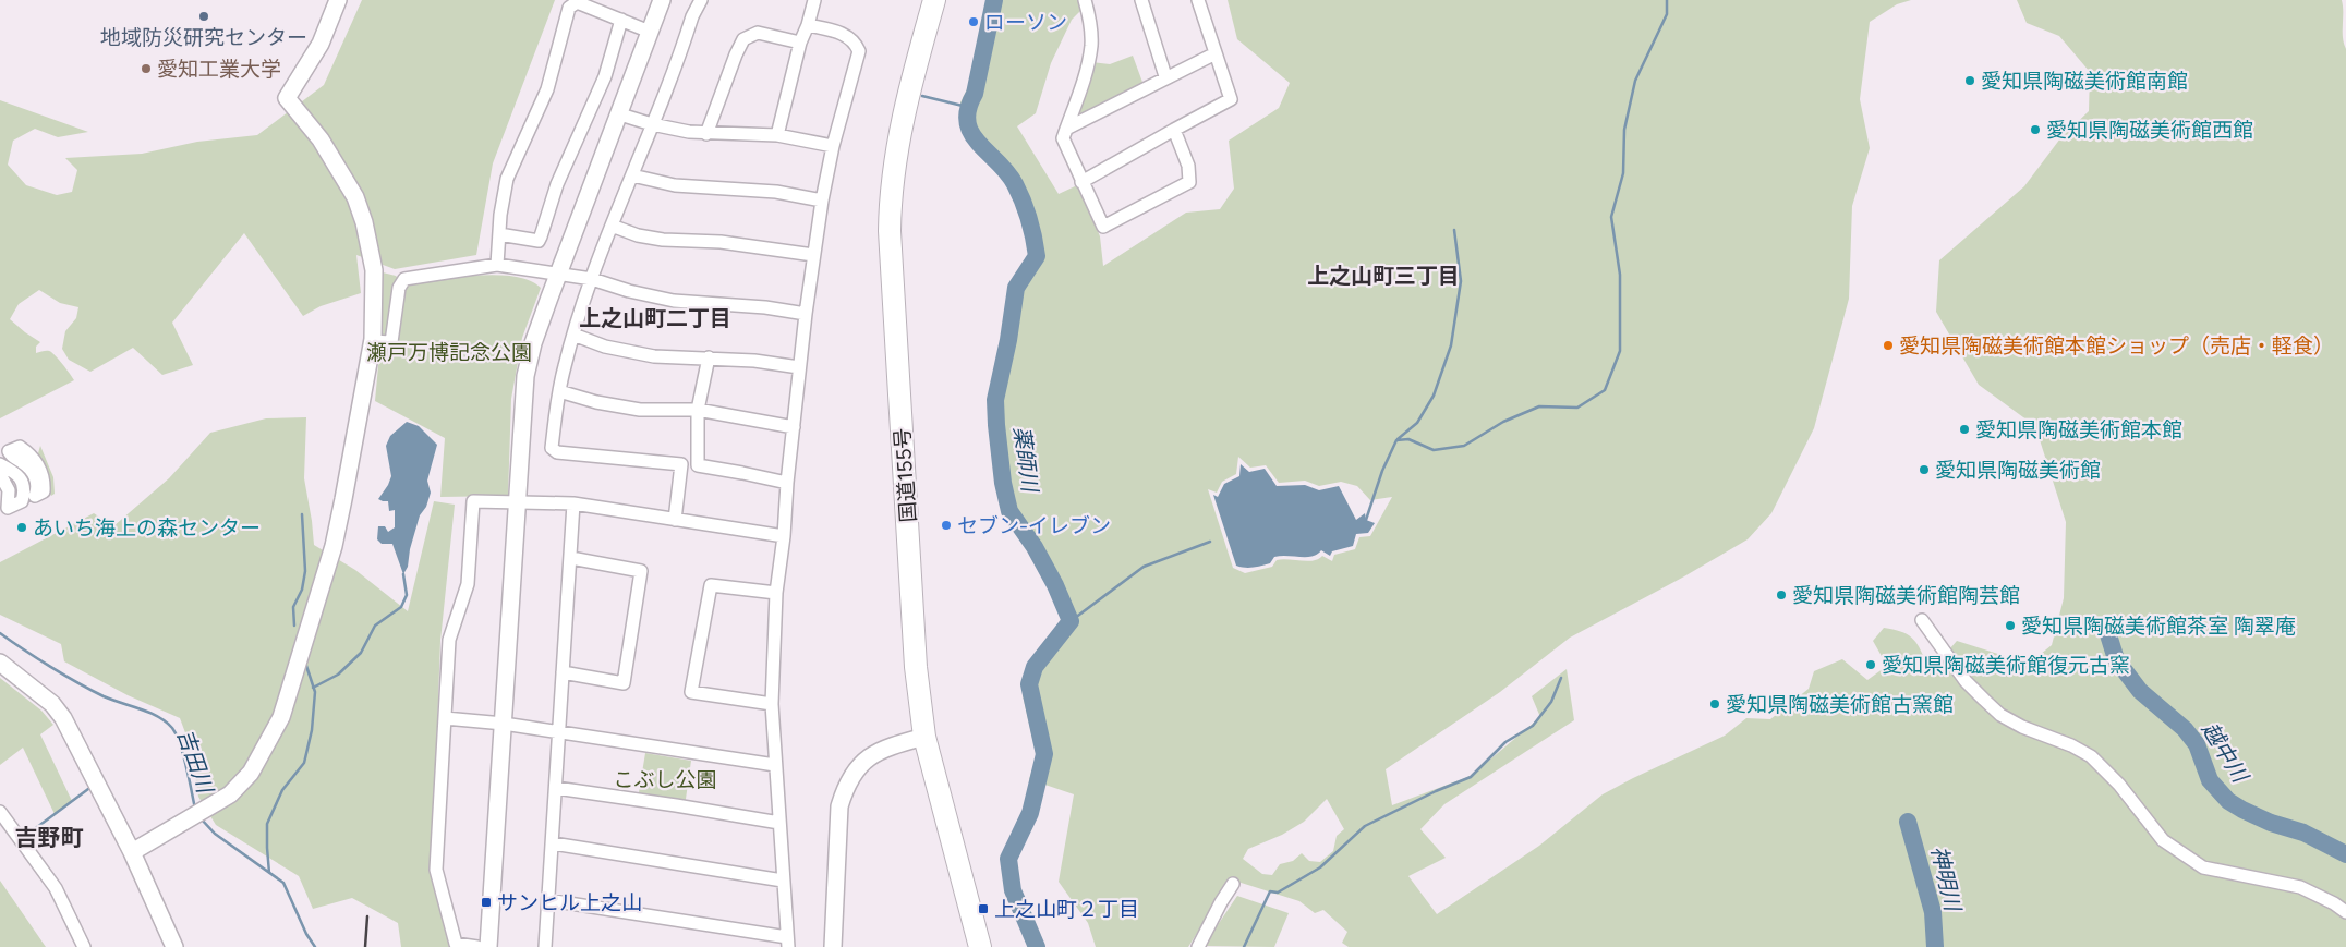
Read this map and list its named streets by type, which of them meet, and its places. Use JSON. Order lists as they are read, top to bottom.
{
  "streets": {
    "highway": ["国道155号"]
  },
  "districts": ["上之山町三丁目", "上之山町二丁目", "吉野町"],
  "water": [
    "薬師川",
    "越中川",
    "吉田川",
    "神明川"
  ],
  "parks": ["瀬戸万博記念公園", "こぶし公園"],
  "places": {
    "other": [
      "地域防災研究センター",
      "ローソン",
      "愛知工業大学",
      "愛知県陶磁美術館南館",
      "愛知県陶磁美術館西館",
      "愛知県陶磁美術館本館ショップ（売店・軽食）",
      "愛知県陶磁美術館本館",
      "愛知県陶磁美術館",
      "セブン-イレブン",
      "あいち海上の森センター",
      "愛知県陶磁美術館陶芸館",
      "愛知県陶磁美術館茶室 陶翠庵",
      "愛知県陶磁美術館復元古窯",
      "愛知県陶磁美術館古窯館"
    ],
    "transit": ["サンヒル上之山", "上之山町２丁目"]
  }
}
